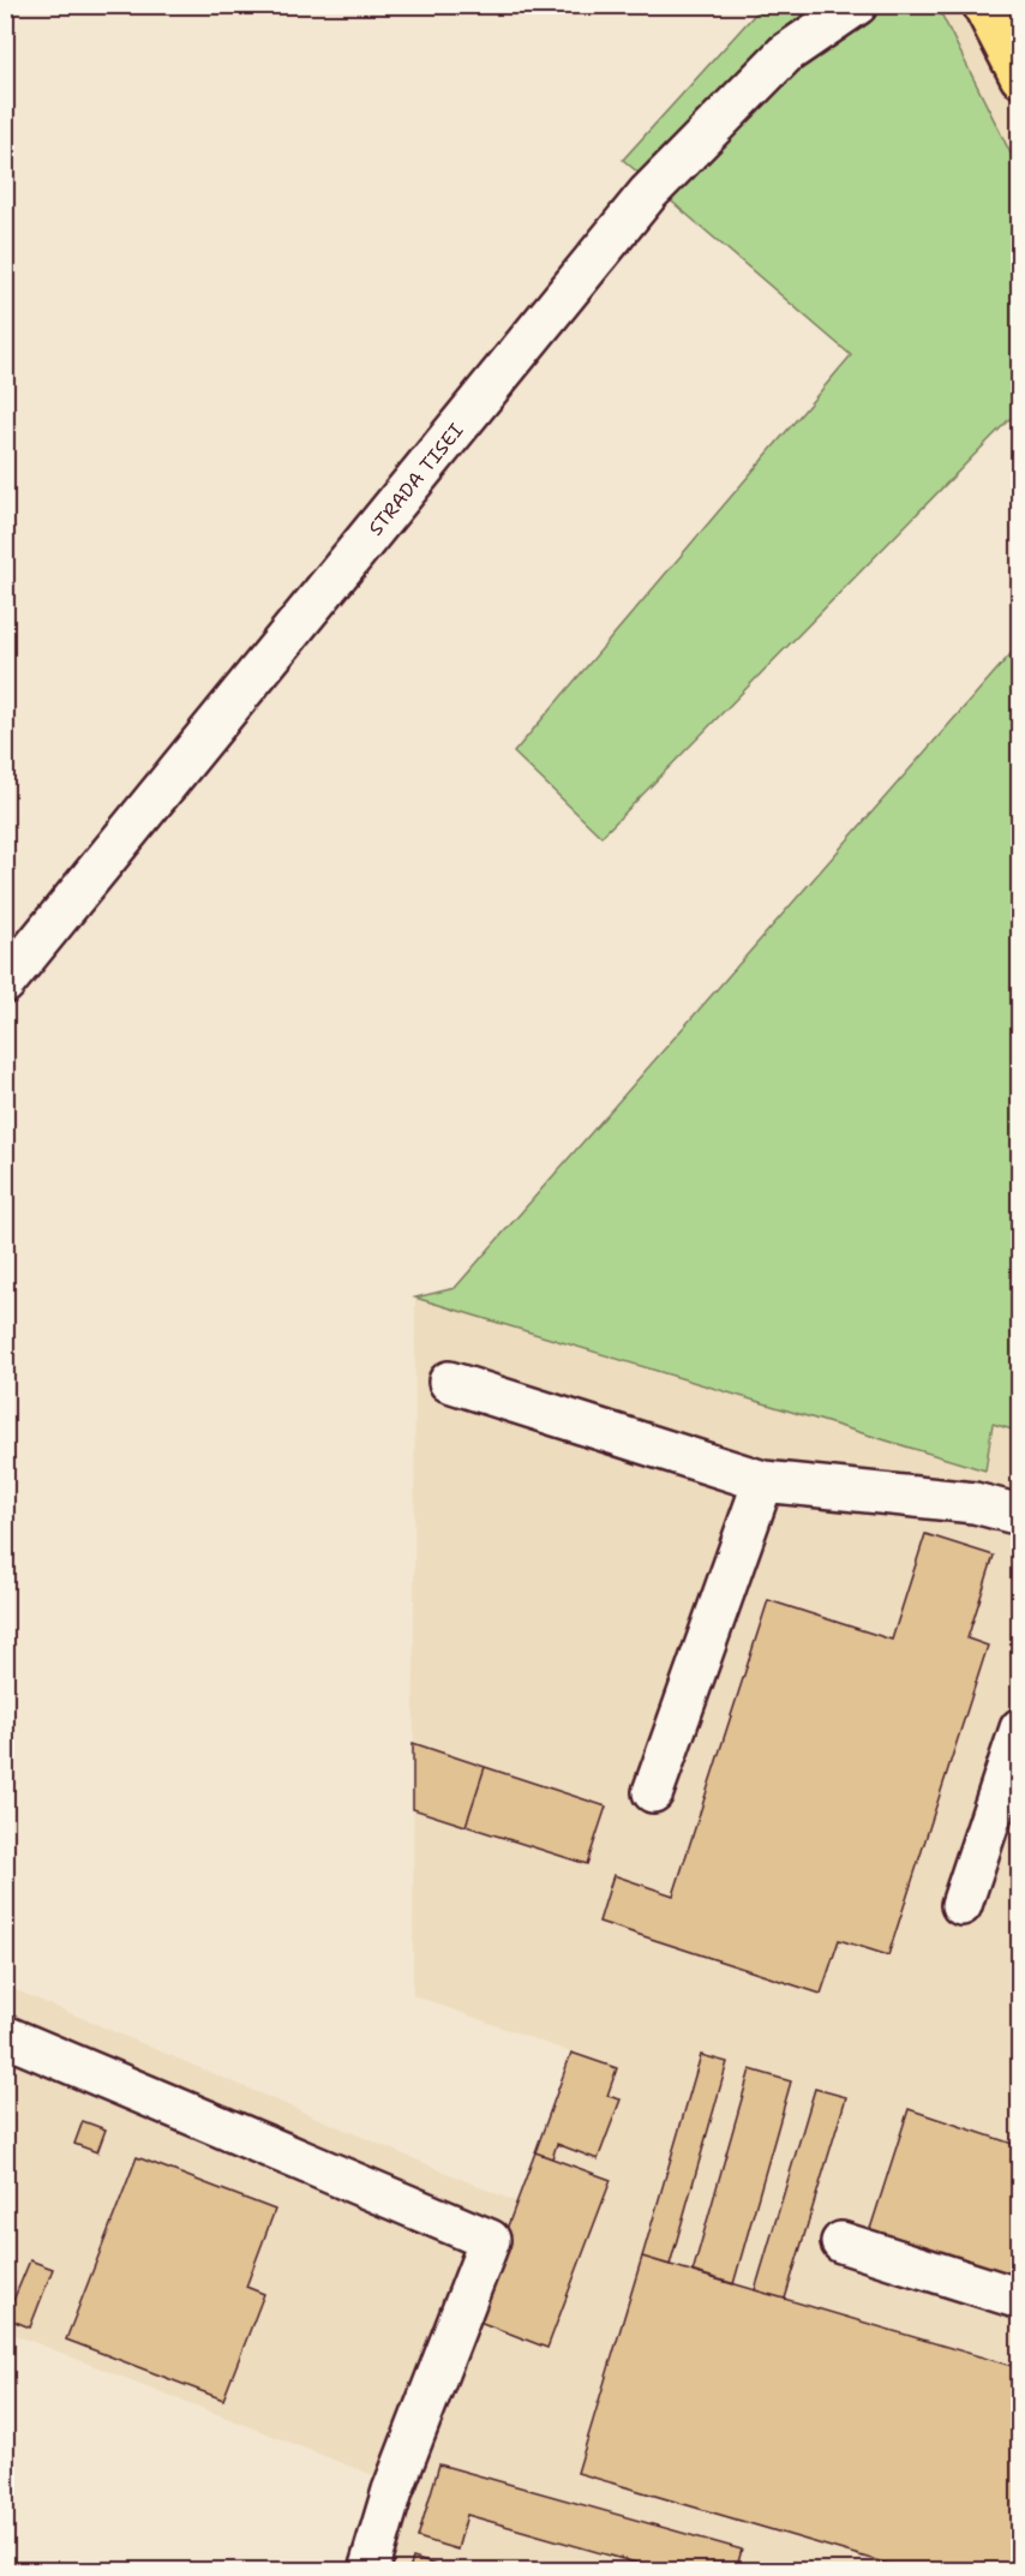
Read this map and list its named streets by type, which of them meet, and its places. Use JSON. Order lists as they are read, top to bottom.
{
  "streets": {
    "lane": ["STRADA TISEI"]
  }
}
